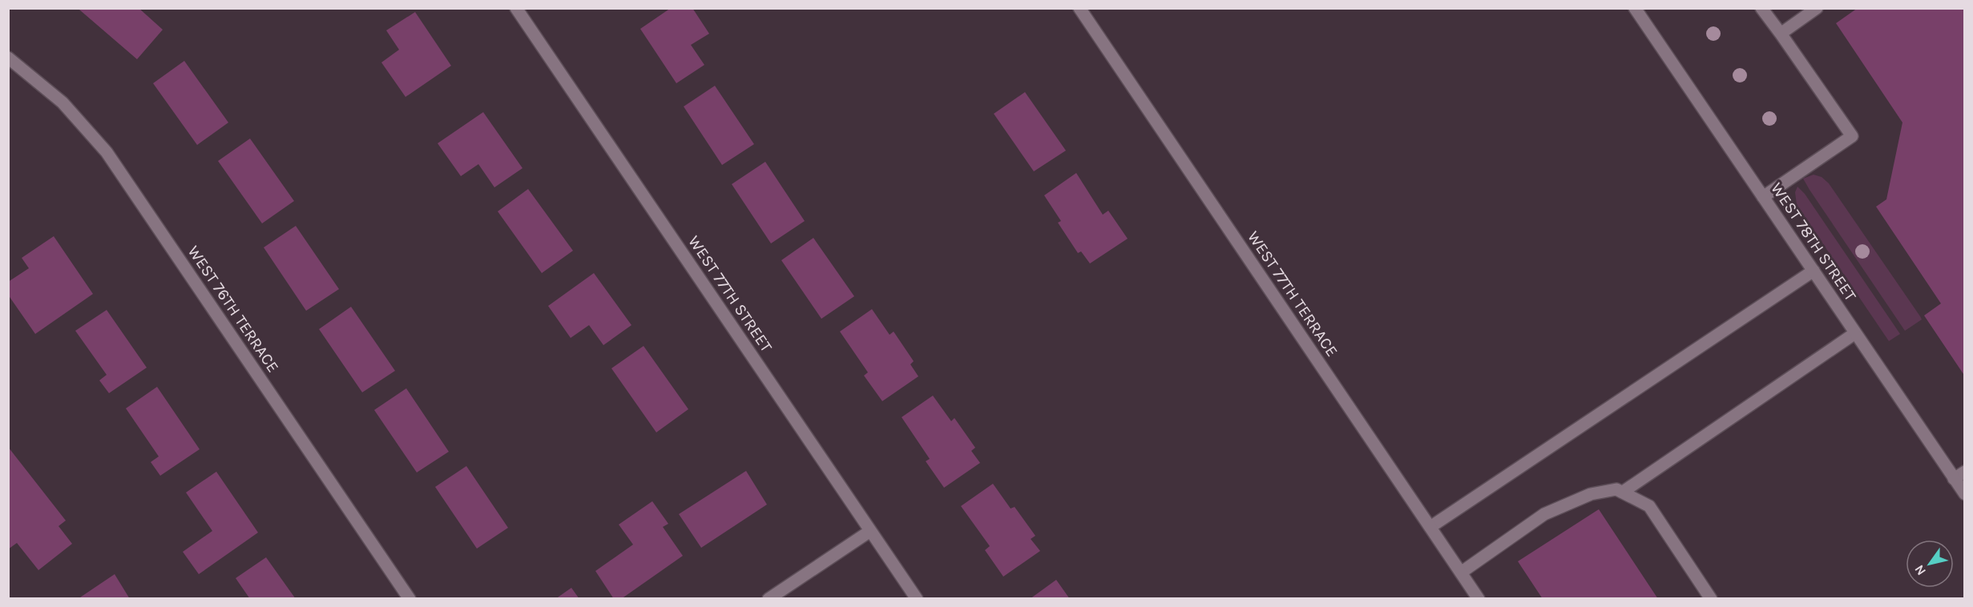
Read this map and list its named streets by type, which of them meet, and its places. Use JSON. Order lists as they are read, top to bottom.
{
  "streets": {
    "street": [
      "WEST 78TH STREET",
      "WEST 77TH STREET",
      "WEST 77TH TERRACE",
      "WEST 76TH TERRACE"
    ]
  },
  "north": "bottom left"
}
